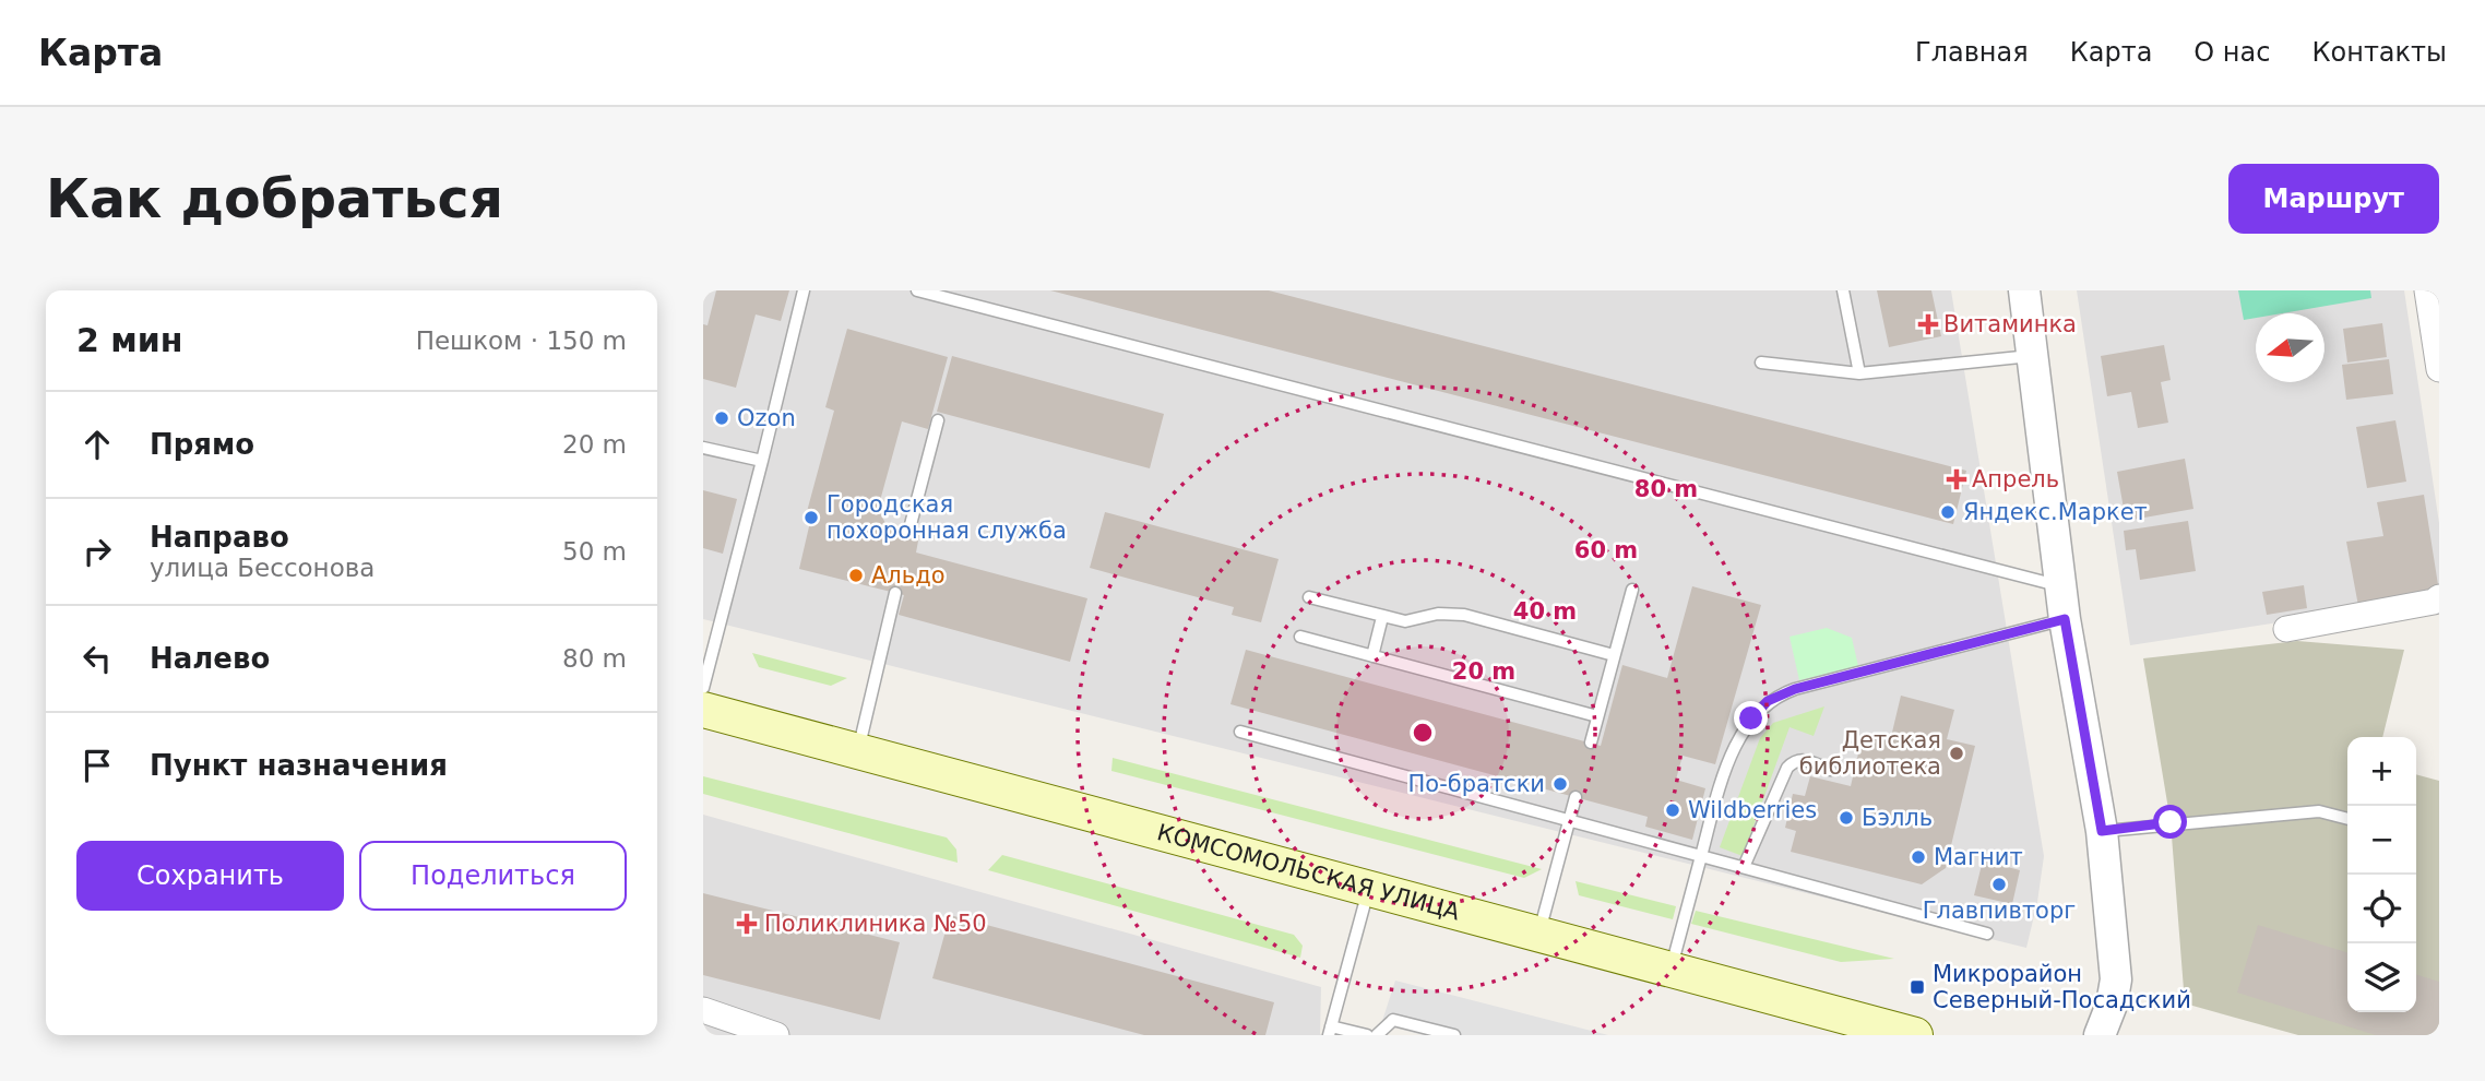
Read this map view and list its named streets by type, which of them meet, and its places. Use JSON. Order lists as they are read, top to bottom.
{
  "streets": {
    "main road": ["КОМСОМОЛЬСКАЯ УЛИЦА"]
  },
  "places": {
    "health": ["Витаминка", "Апрель", "Поликлиника №50"],
    "other": [
      "Ozon",
      "Яндекс.Маркет",
      "Городская похоронная служба",
      "Альдо",
      "Детская библиотека",
      "По-братски",
      "Wildberries",
      "Бэлль",
      "Магнит",
      "Главпивторг"
    ],
    "transit": ["Микрорайон Северный-Посадский"]
  },
  "north": "left",
  "page": {
    "header": "Карта",
    "nav": [
      "Главная",
      "Карта",
      "О нас",
      "Контакты"
    ],
    "buttons": [
      "Маршрут",
      ["Сохранить", "Поделиться"]
    ],
    "title": "Как добраться",
    "heading": ["2 мин", "Пешком · 150 m"],
    "list": [
      ["Прямо", "20 m"],
      ["Направо", "улица Бессонова", "50 m"],
      ["Налево", "80 m"],
      "Пункт назначения"
    ],
    "map_buttons": ["+", "−"]
  },
  "rings": [
    "80 m",
    "60 m",
    "40 m",
    "20 m"
  ]
}
